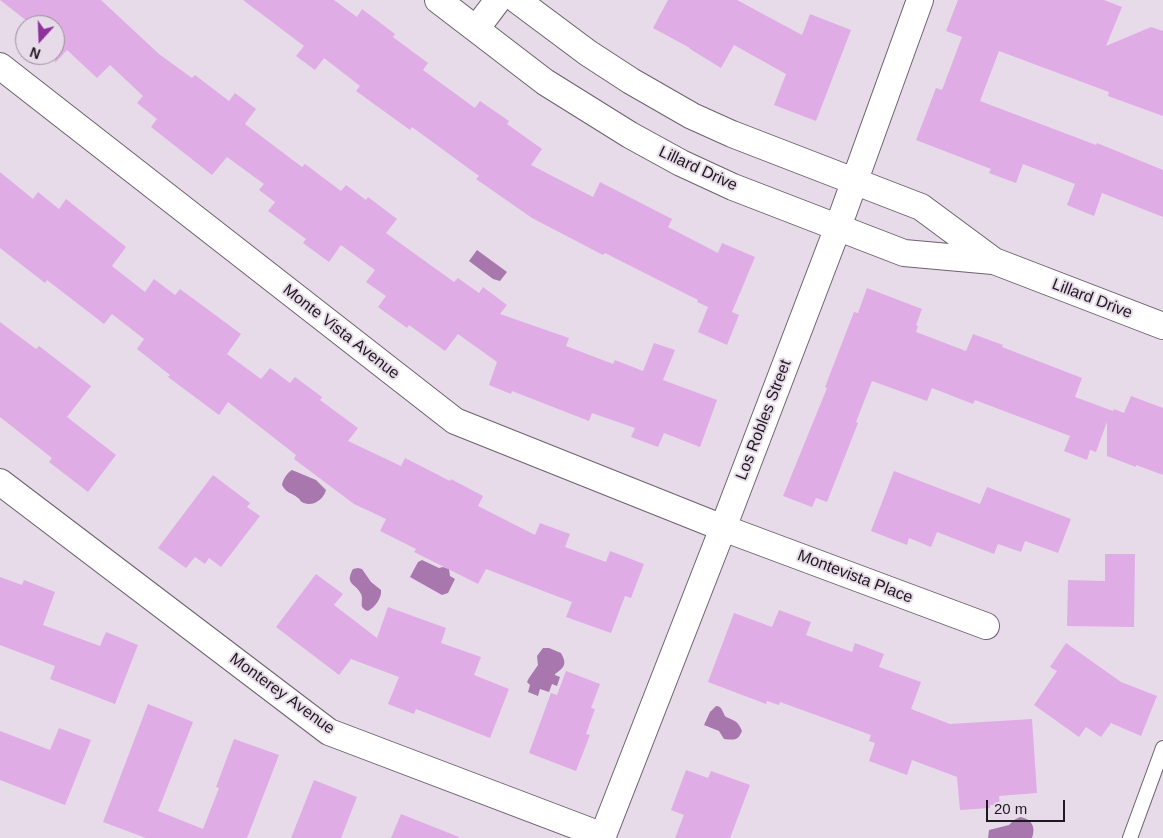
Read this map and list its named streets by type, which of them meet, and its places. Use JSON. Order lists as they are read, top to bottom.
{
  "streets": {
    "street": [
      "Lillard Drive",
      "Monte Vista Avenue",
      "Los Robles Street",
      "Montevista Place",
      "Monterey Avenue"
    ]
  },
  "crossings": [
    ["Lillard Drive", "Los Robles Street"],
    ["Monte Vista Avenue", "Los Robles Street"],
    ["Monte Vista Avenue", "Montevista Place"],
    ["Los Robles Street", "Montevista Place"],
    ["Los Robles Street", "Monterey Avenue"]
  ],
  "scale_bar": "20 m",
  "north": "bottom"
}
